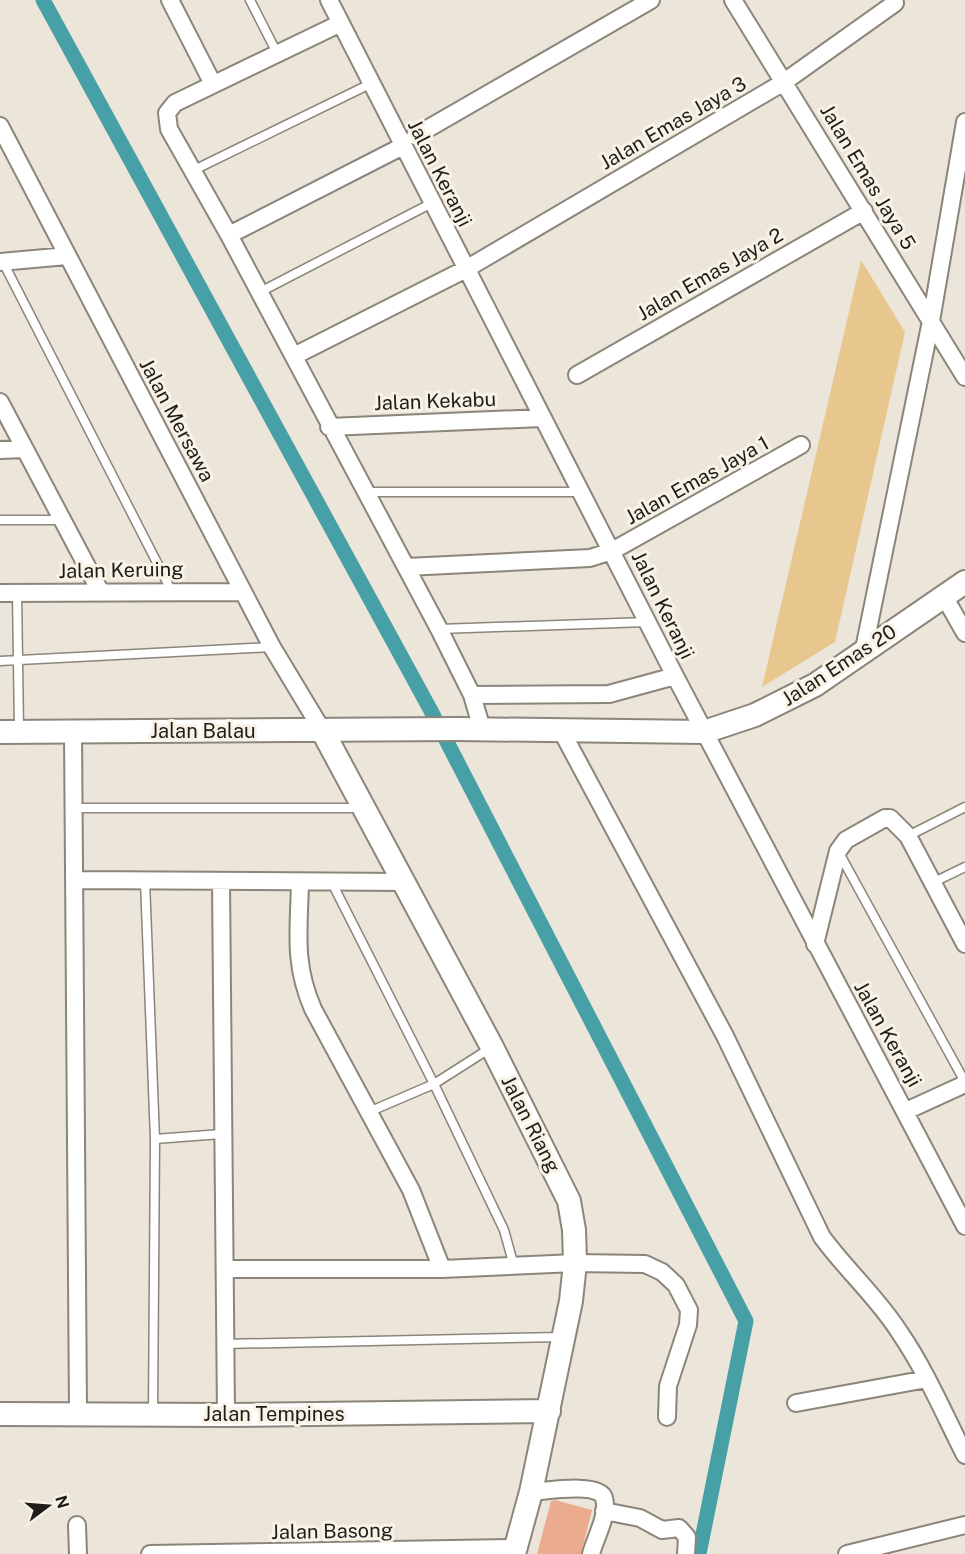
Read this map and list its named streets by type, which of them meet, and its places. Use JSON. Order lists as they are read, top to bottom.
{
  "streets": {
    "street": [
      "Jalan Emas Jaya 3",
      "Jalan Keranji",
      "Jalan Emas Jaya 5",
      "Jalan Emas Jaya 2",
      "Jalan Kekabu",
      "Jalan Mersawa",
      "Jalan Emas Jaya 1",
      "Jalan Keruing",
      "Jalan Emas 20",
      "Jalan Balau",
      "Jalan Riang",
      "Jalan Tempines",
      "Jalan Basong"
    ]
  },
  "crossings": [
    ["Jalan Emas Jaya 3", "Jalan Keranji"],
    ["Jalan Emas Jaya 3", "Jalan Emas Jaya 5"],
    ["Jalan Keranji", "Jalan Kekabu"],
    ["Jalan Keranji", "Jalan Emas Jaya 1"],
    ["Jalan Keranji", "Jalan Emas 20"],
    ["Jalan Emas Jaya 5", "Jalan Emas Jaya 2"],
    ["Jalan Mersawa", "Jalan Keruing"],
    ["Jalan Mersawa", "Jalan Balau"],
    ["Jalan Mersawa", "Jalan Riang"],
    ["Jalan Emas 20", "Jalan Balau"],
    ["Jalan Balau", "Jalan Riang"],
    ["Jalan Riang", "Jalan Tempines"],
    ["Jalan Riang", "Jalan Basong"]
  ],
  "north": "right"
}
